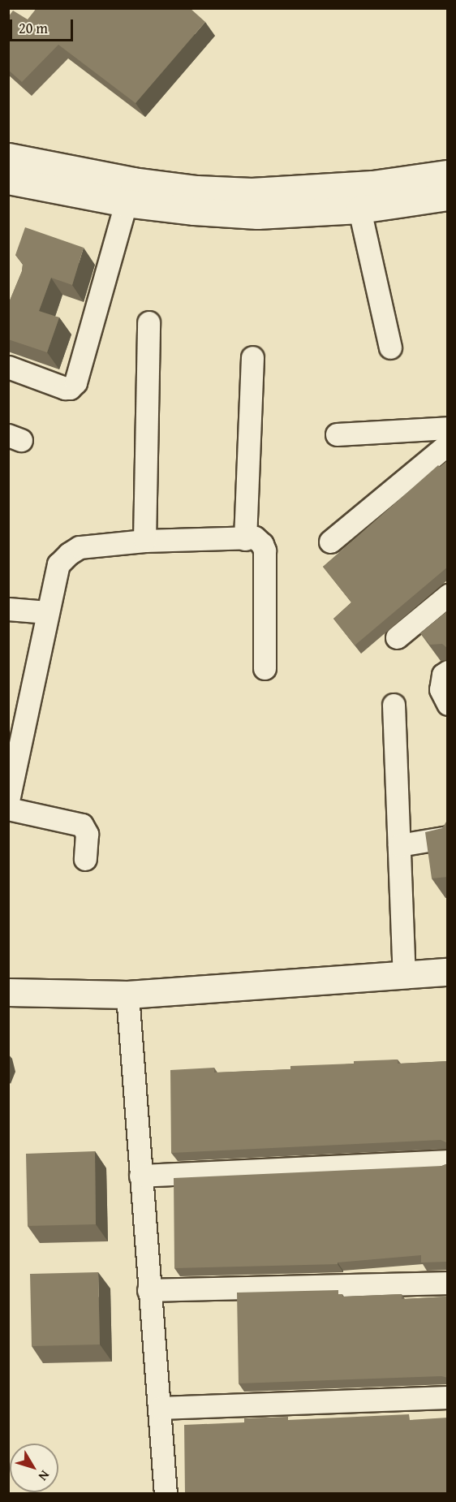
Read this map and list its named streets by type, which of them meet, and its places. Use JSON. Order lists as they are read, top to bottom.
{
  "scale_bar": "20 m",
  "north": "bottom right"
}
